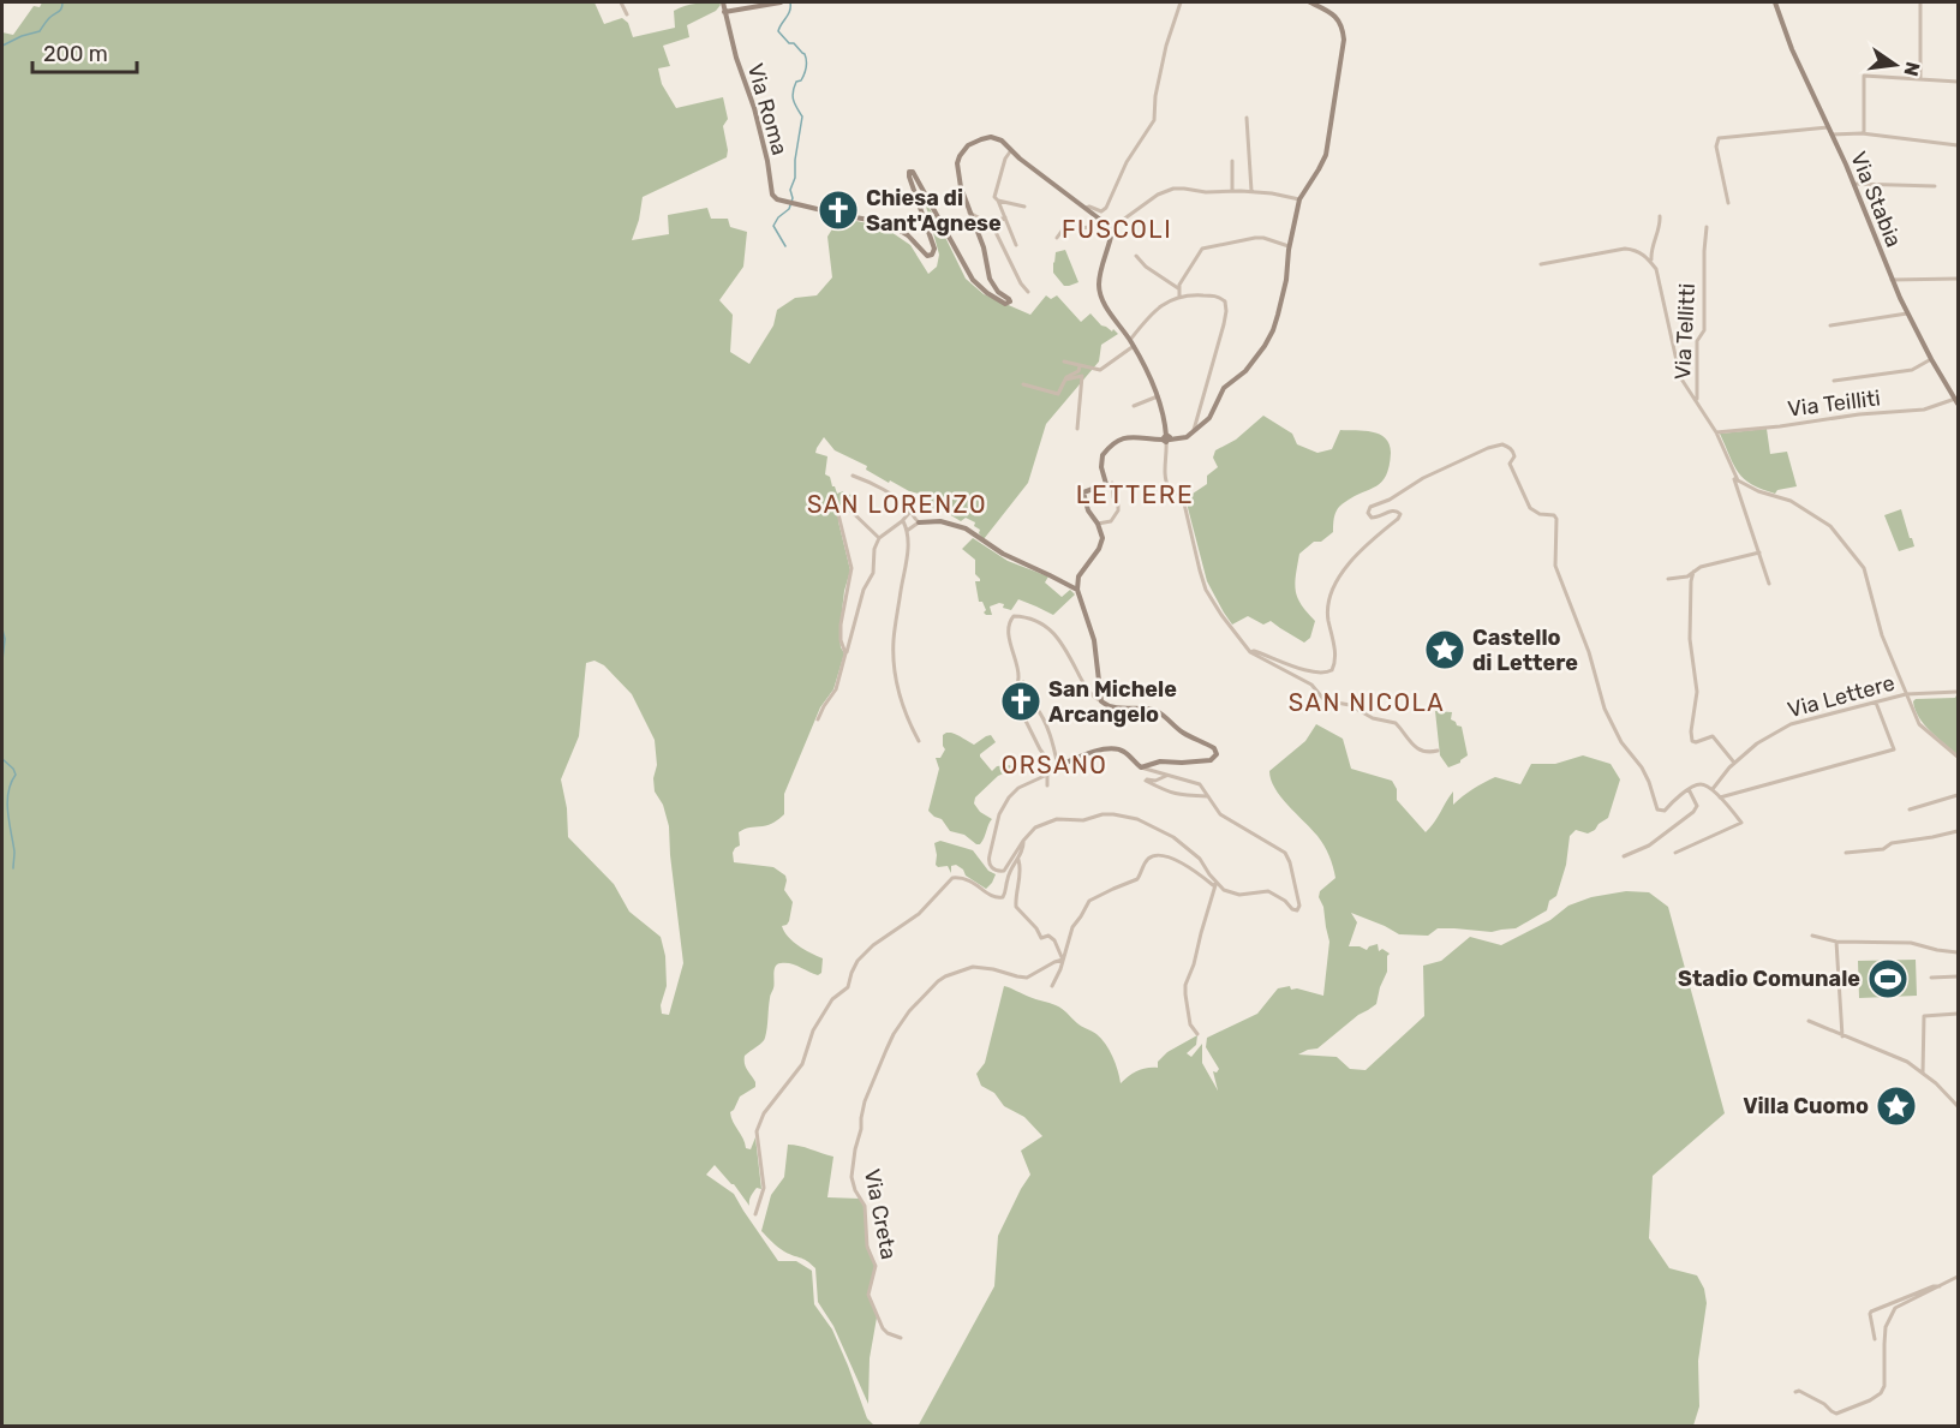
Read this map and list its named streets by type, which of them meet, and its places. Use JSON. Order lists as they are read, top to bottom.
{
  "streets": {
    "street": [
      "Via Roma",
      "Via Stabia",
      "Via Tellitti",
      "Via Teilliti",
      "Via Lettere",
      "Via Creta"
    ]
  },
  "crossings": [
    ["Via Stabia", "Via Teilliti"],
    ["Via Tellitti", "Via Teilliti"]
  ],
  "districts": [
    "FUSCOLI",
    "LETTERE",
    "SAN LORENZO",
    "SAN NICOLA",
    "ORSANO"
  ],
  "places": {
    "church": ["Chiesa di Sant'Agnese", "San Michele Arcangelo"],
    "place": ["Castello di Lettere", "Villa Cuomo"],
    "sports": ["Stadio Comunale"]
  },
  "scale_bar": "200 m",
  "north": "right"
}
